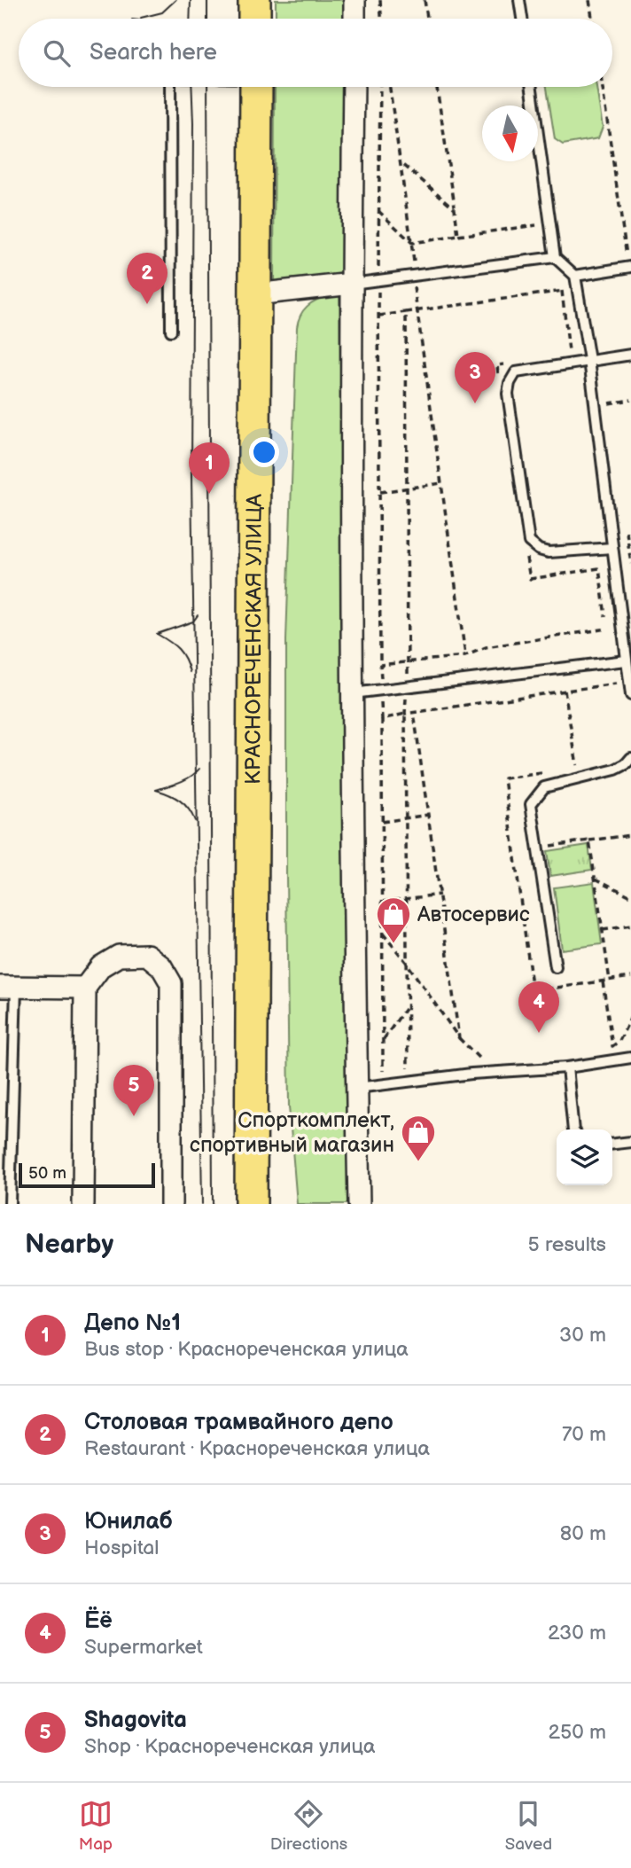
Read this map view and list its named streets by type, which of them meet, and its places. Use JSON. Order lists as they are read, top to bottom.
{
  "streets": {
    "main road": ["КРАСНОРЕЧЕНСКАЯ УЛИЦА"]
  },
  "places": {
    "shop": ["Автосервис", "Спорткомплект, спортивный магазин"]
  },
  "scale_bar": "50 m",
  "north": "bottom",
  "page": {
    "search": "Search here",
    "pins": [
      "2",
      "3",
      "1",
      "4",
      "5"
    ],
    "scale": "50 m",
    "heading": ["Nearby", "5 results"],
    "list": [
      {
        "mark": "1",
        "name": "Депо №1",
        "note": "Bus stop · Краснореченская улица",
        "value": "30 m"
      },
      {
        "mark": "2",
        "name": "Столовая трамвайного депо",
        "note": "Restaurant · Краснореченская улица",
        "value": "70 m"
      },
      {
        "mark": "3",
        "name": "Юнилаб",
        "note": "Hospital",
        "value": "80 m"
      },
      {
        "mark": "4",
        "name": "Ёё",
        "note": "Supermarket",
        "value": "230 m"
      },
      {
        "mark": "5",
        "name": "Shagovita",
        "note": "Shop · Краснореченская улица",
        "value": "250 m"
      }
    ],
    "nav": ["Map", "Directions", "Saved"]
  }
}
